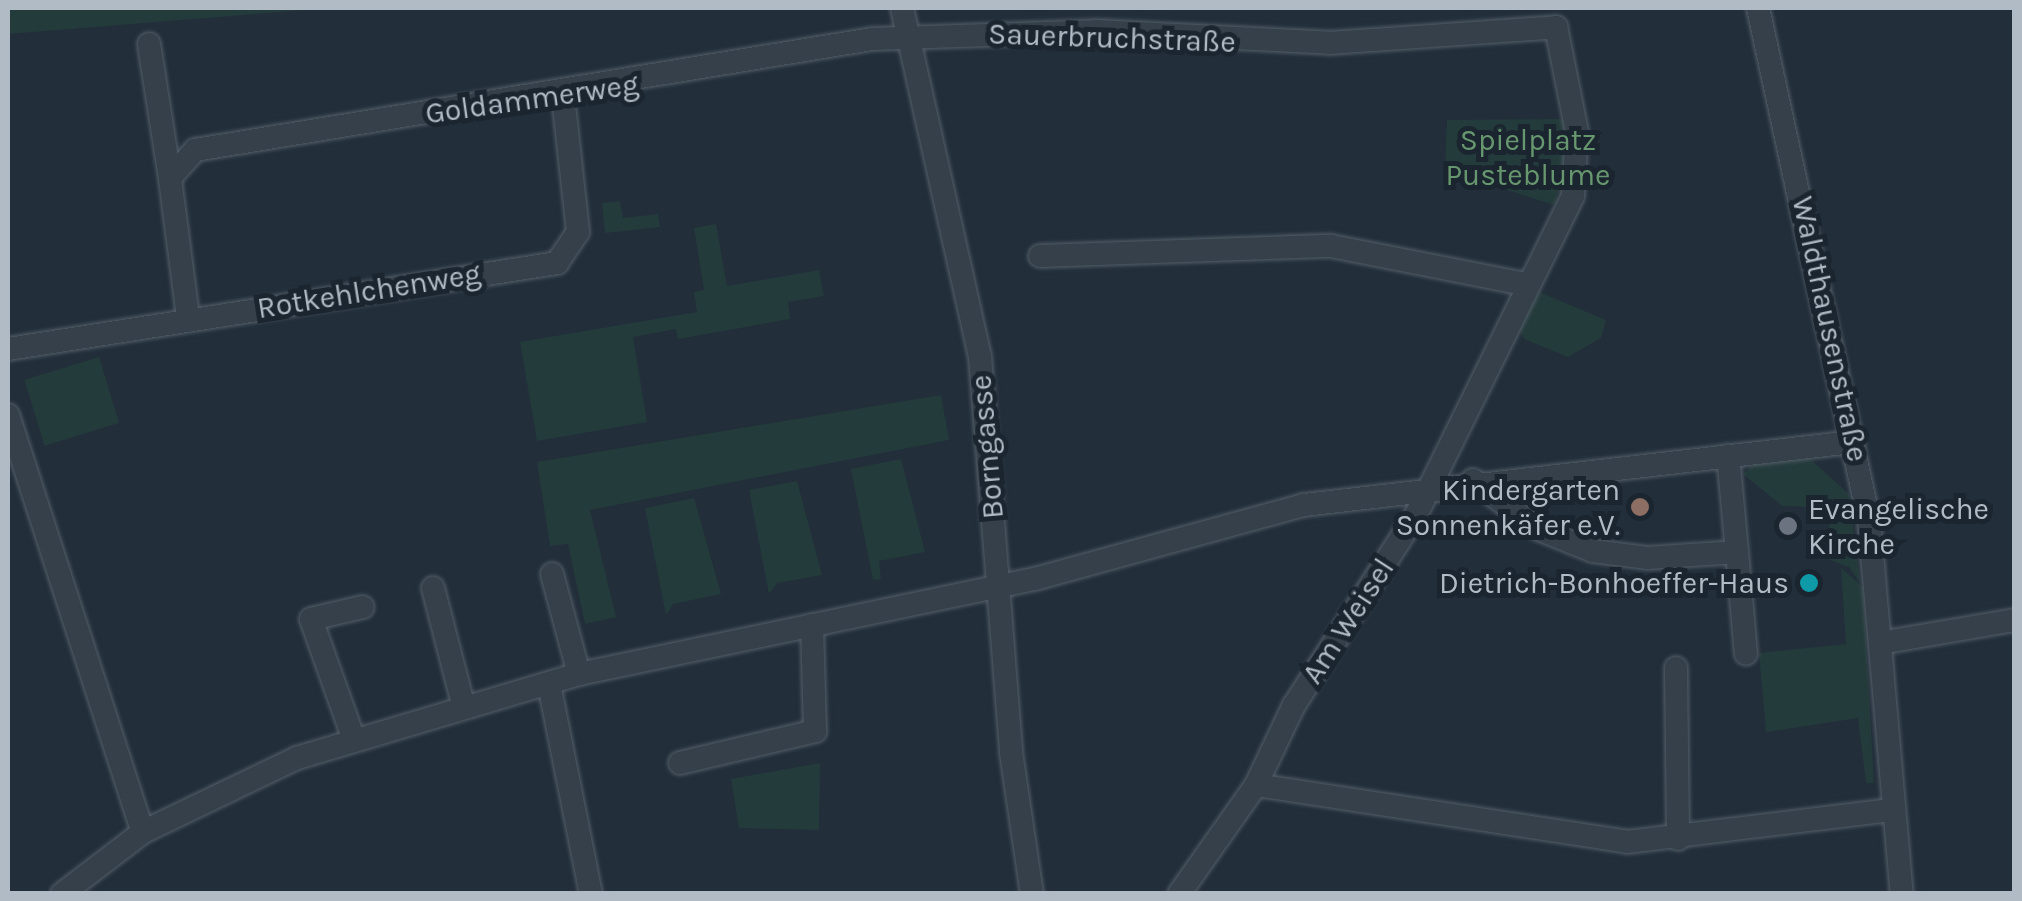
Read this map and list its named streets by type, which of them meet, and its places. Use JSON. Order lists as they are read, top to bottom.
{
  "streets": {
    "street": [
      "Sauerbruchstraße",
      "Goldammerweg",
      "Rotkehlchenweg",
      "Waldthausenstraße",
      "Borngasse",
      "Am Weisel"
    ]
  },
  "crossings": [
    ["Sauerbruchstraße", "Goldammerweg"],
    ["Sauerbruchstraße", "Borngasse"],
    ["Sauerbruchstraße", "Am Weisel"],
    ["Goldammerweg", "Rotkehlchenweg"],
    ["Goldammerweg", "Borngasse"]
  ],
  "parks": ["Spielplatz Pusteblume"],
  "places": ["Kindergarten Sonnenkäfer e.V.", "Evangelische Kirche", "Dietrich-Bonhoeffer-Haus"]
}
